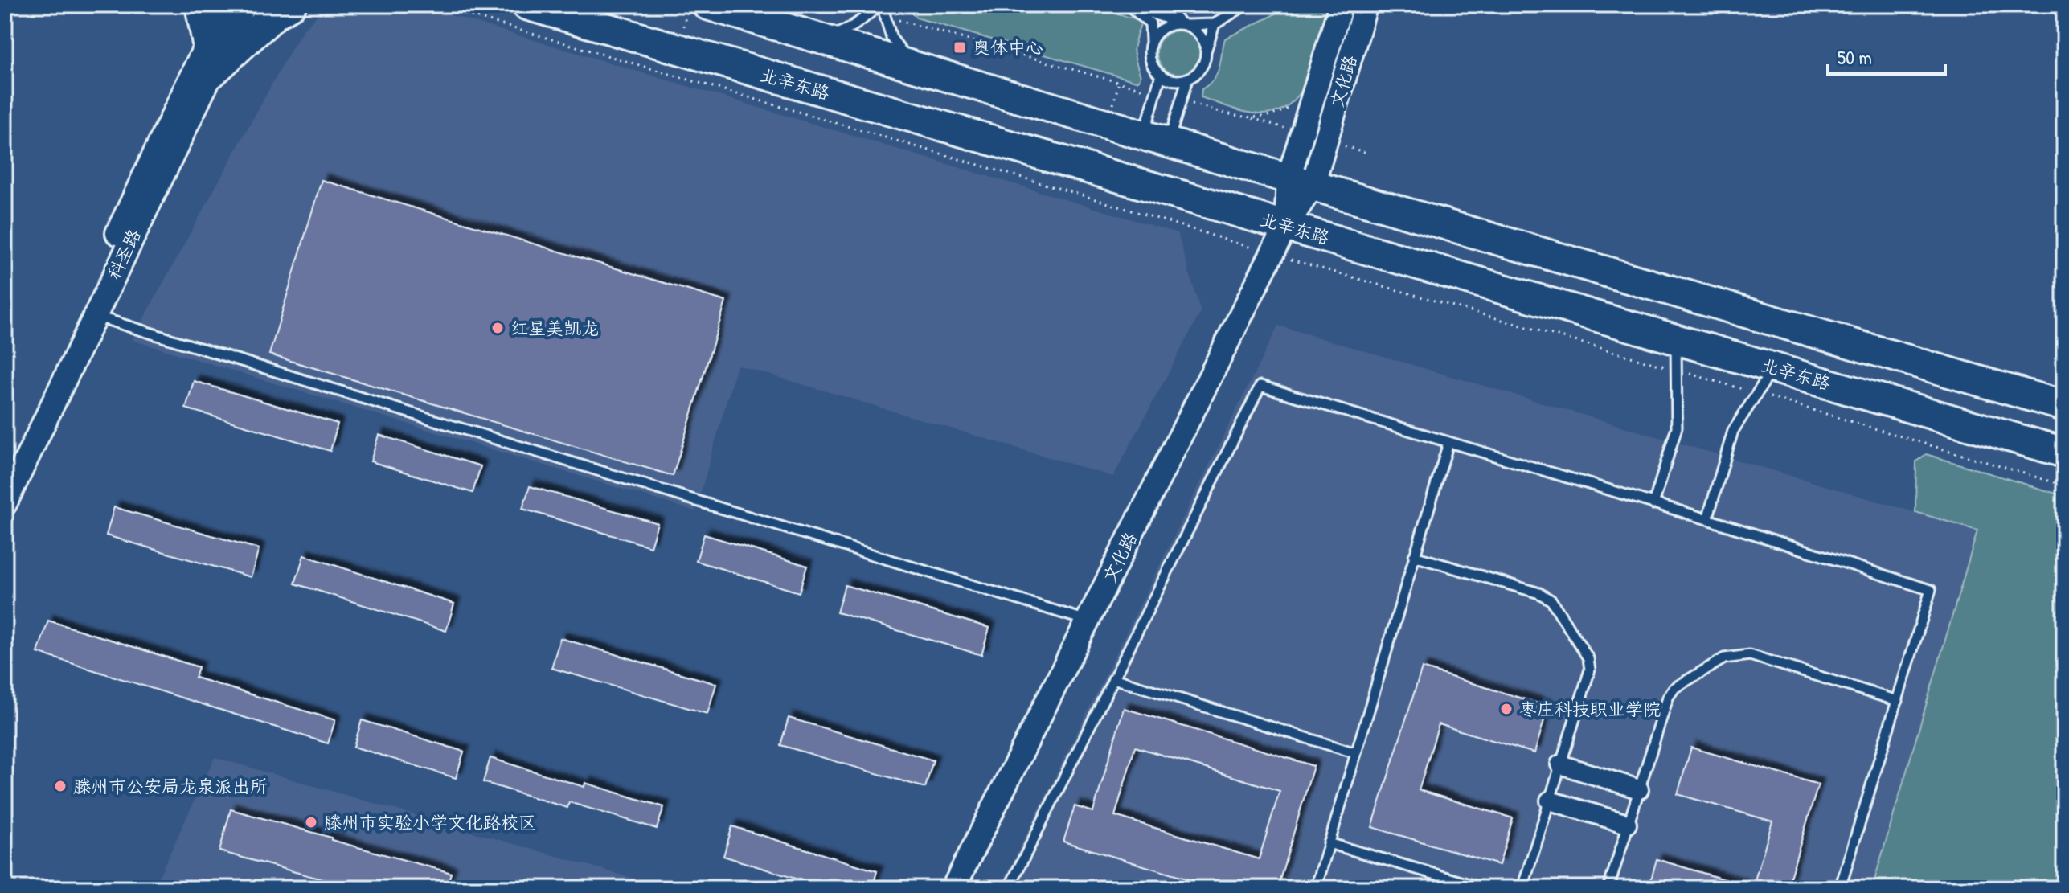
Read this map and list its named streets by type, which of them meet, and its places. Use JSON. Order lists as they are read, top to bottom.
{
  "streets": {
    "main road": ["北辛东路"],
    "street": ["文化路", "科圣路"]
  },
  "crossings": [
    ["文化路", "北辛东路"]
  ],
  "places": {
    "transit": ["奥体中心"],
    "other": [
      "红星美凯龙",
      "枣庄科技职业学院",
      "滕州市公安局龙泉派出所",
      "滕州市实验小学文化路校区"
    ]
  },
  "scale_bar": "50 m"
}
